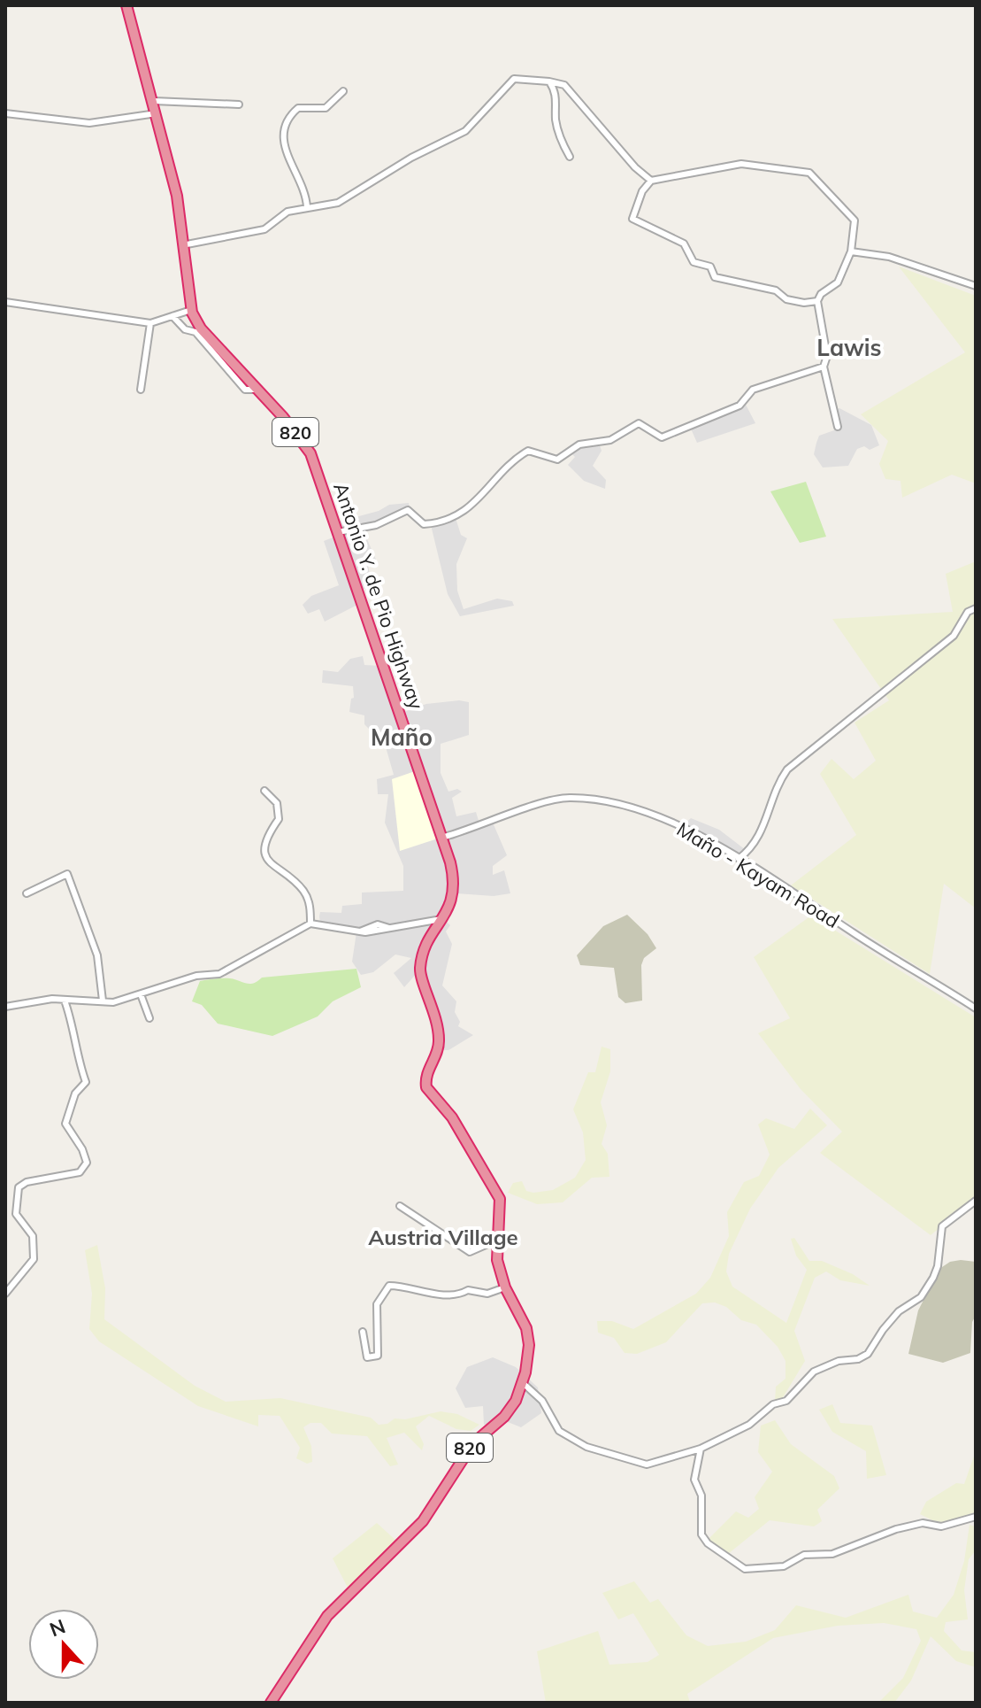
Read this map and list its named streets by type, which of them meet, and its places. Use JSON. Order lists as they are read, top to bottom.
{
  "streets": {
    "highway": ["820", "Antonio Y. de Pio Highway"],
    "street": ["Maño - Kayam Road"]
  },
  "crossings": [
    ["Antonio Y. de Pio Highway", "Maño - Kayam Road"]
  ],
  "districts": ["Lawis", "Maño", "Austria Village"],
  "north": "top"
}
